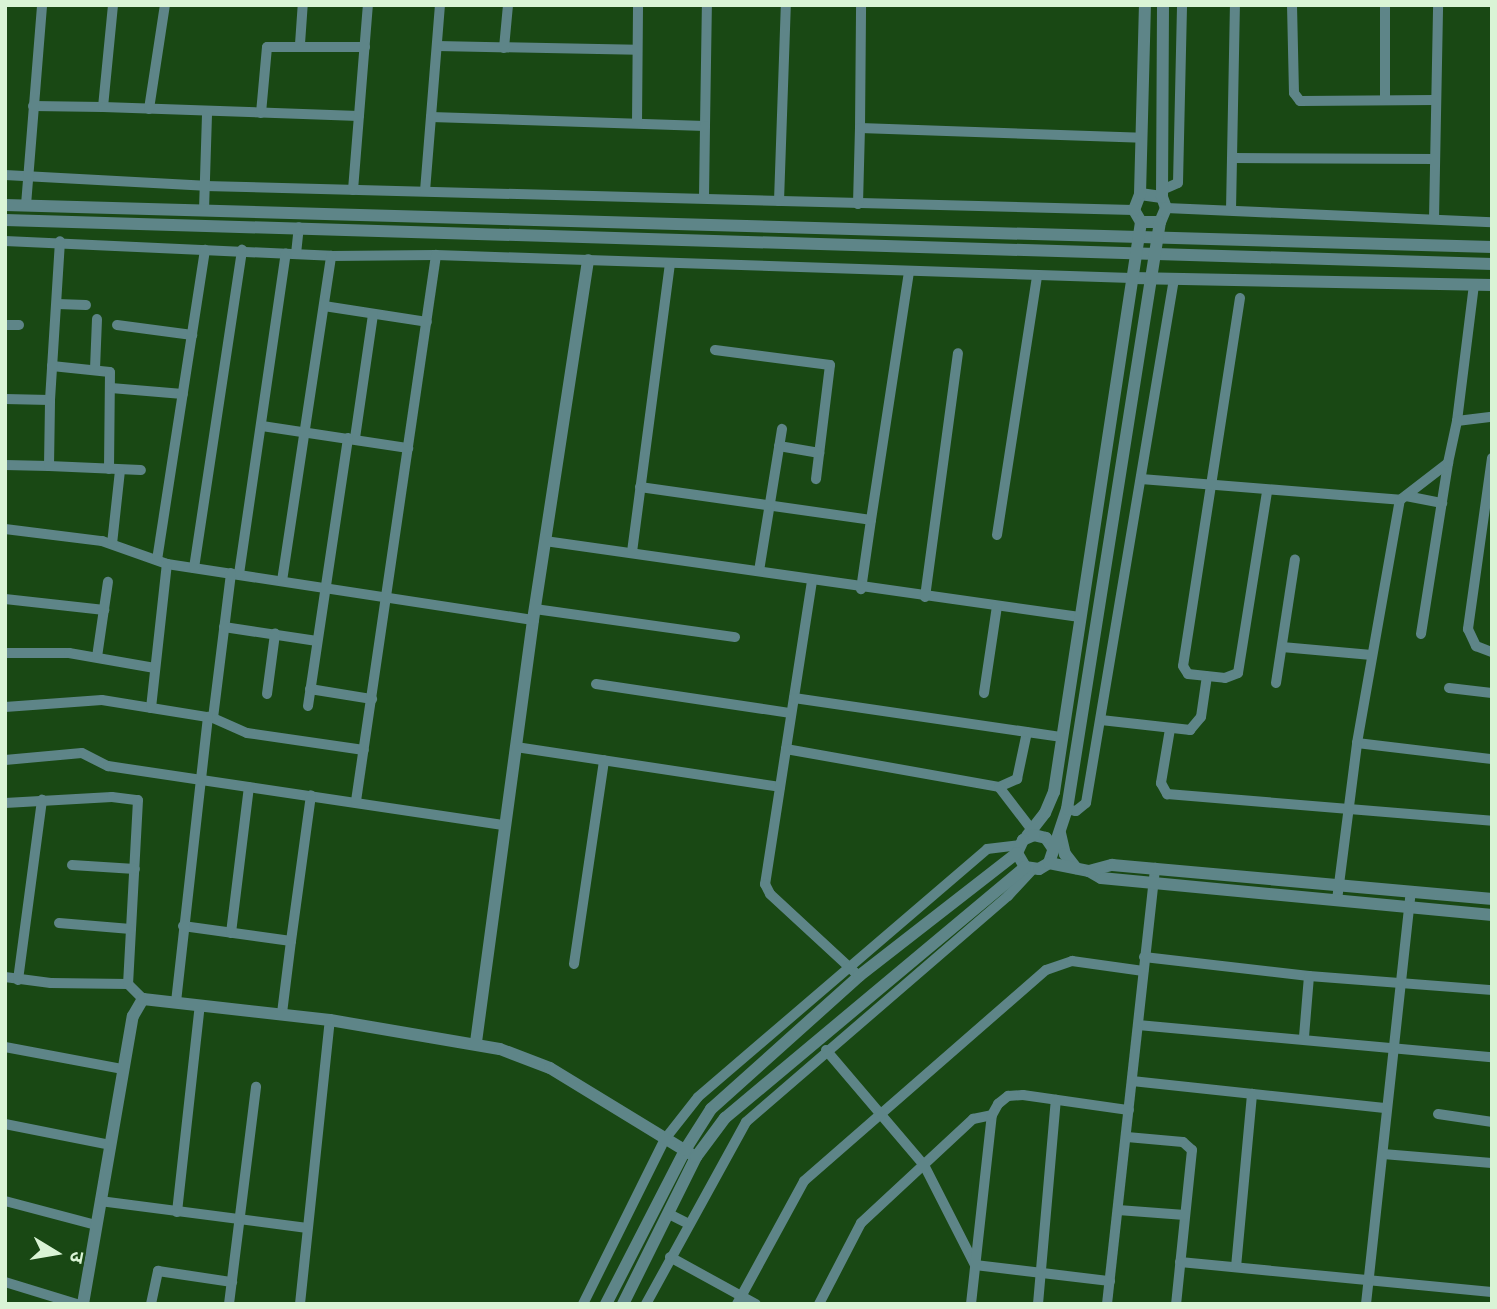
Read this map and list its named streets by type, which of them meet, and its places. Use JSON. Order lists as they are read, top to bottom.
{
  "north": "right"
}
